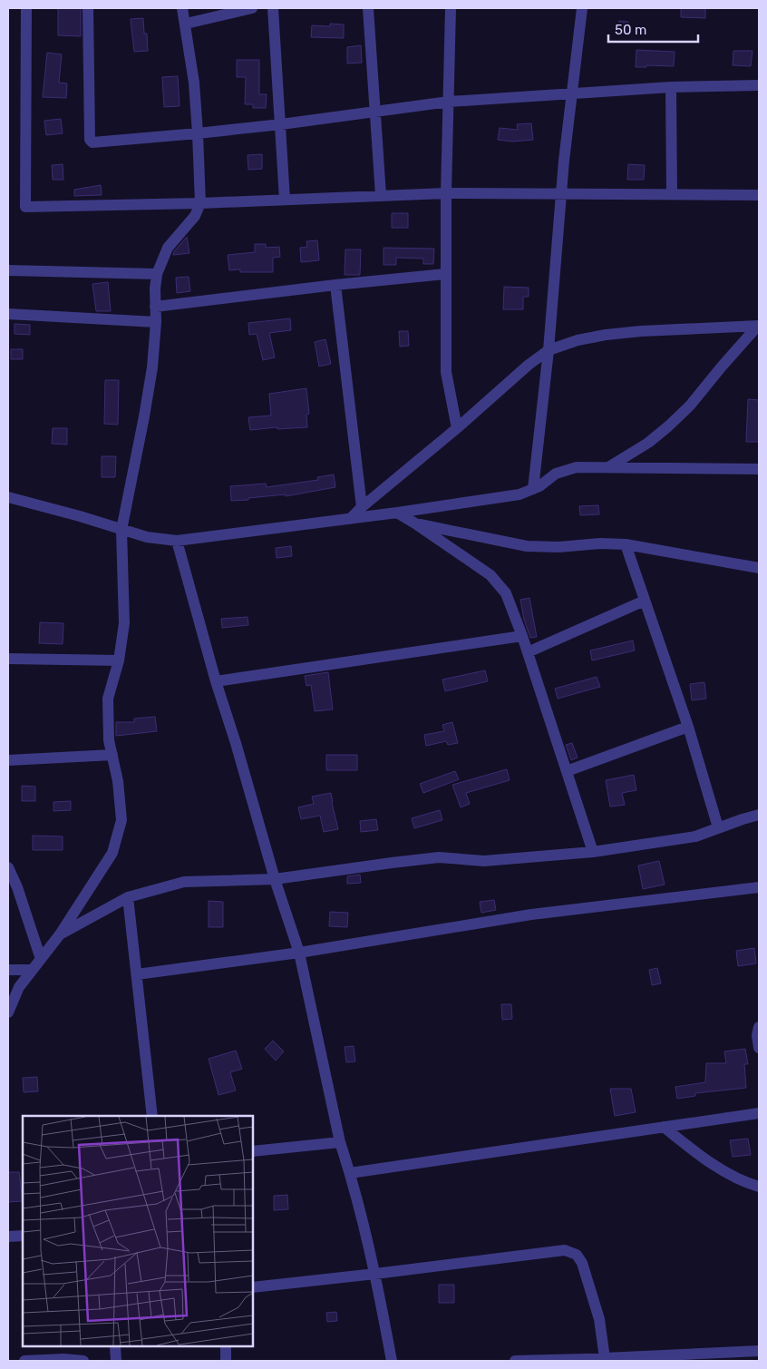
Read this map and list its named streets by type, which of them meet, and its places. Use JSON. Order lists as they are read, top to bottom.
{
  "scale_bar": "50 m"
}
